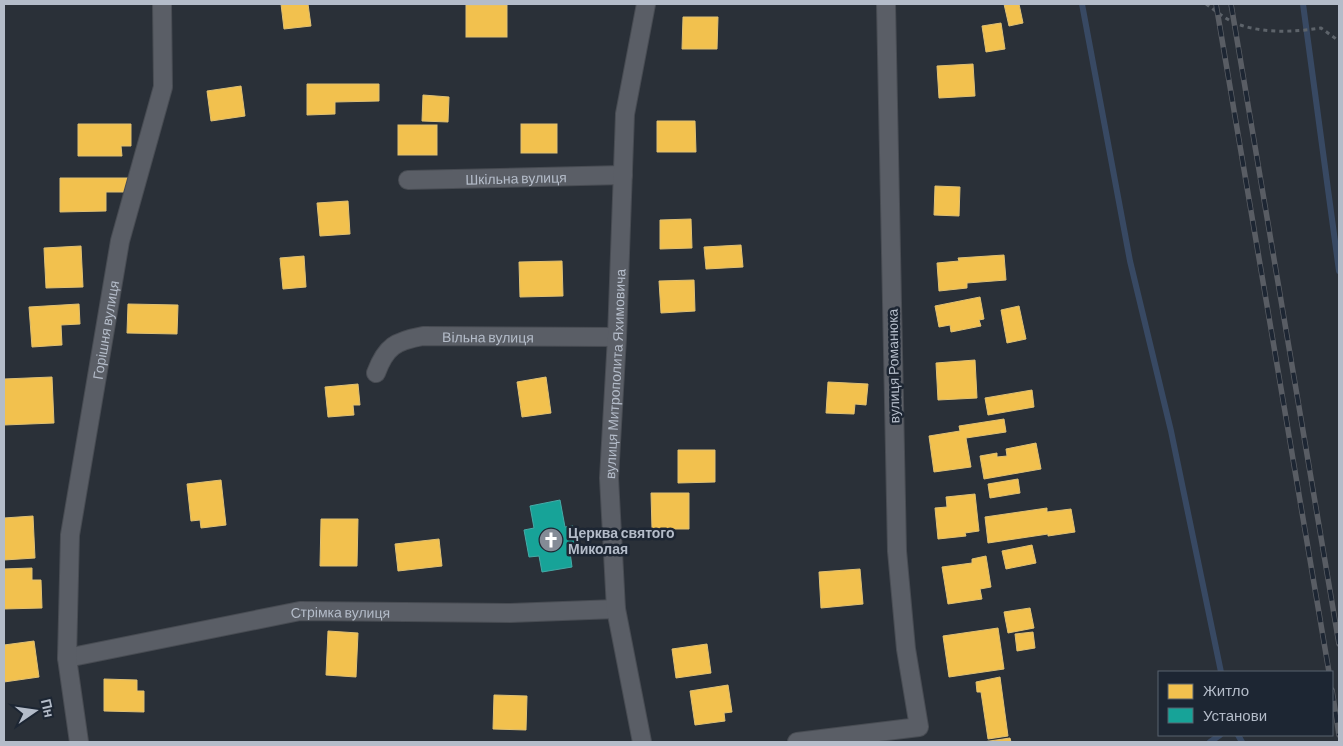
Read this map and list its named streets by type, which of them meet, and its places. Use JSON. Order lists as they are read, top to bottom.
{
  "streets": {
    "street": [
      "Шкільна вулиця",
      "Горішня вулиця",
      "Вільна вулиця",
      "вулиця Романюка",
      "вулиця Митрополита Яхимовича",
      "Стрімка вулиця"
    ]
  },
  "crossings": [
    ["Шкільна вулиця", "вулиця Митрополита Яхимовича"],
    ["Горішня вулиця", "Стрімка вулиця"],
    ["Вільна вулиця", "вулиця Митрополита Яхимовича"],
    ["вулиця Митрополита Яхимовича", "Стрімка вулиця"]
  ],
  "places": {
    "church": ["Церква святого Миколая"]
  },
  "legend": ["Житло", "Установи"],
  "north": "right"
}
